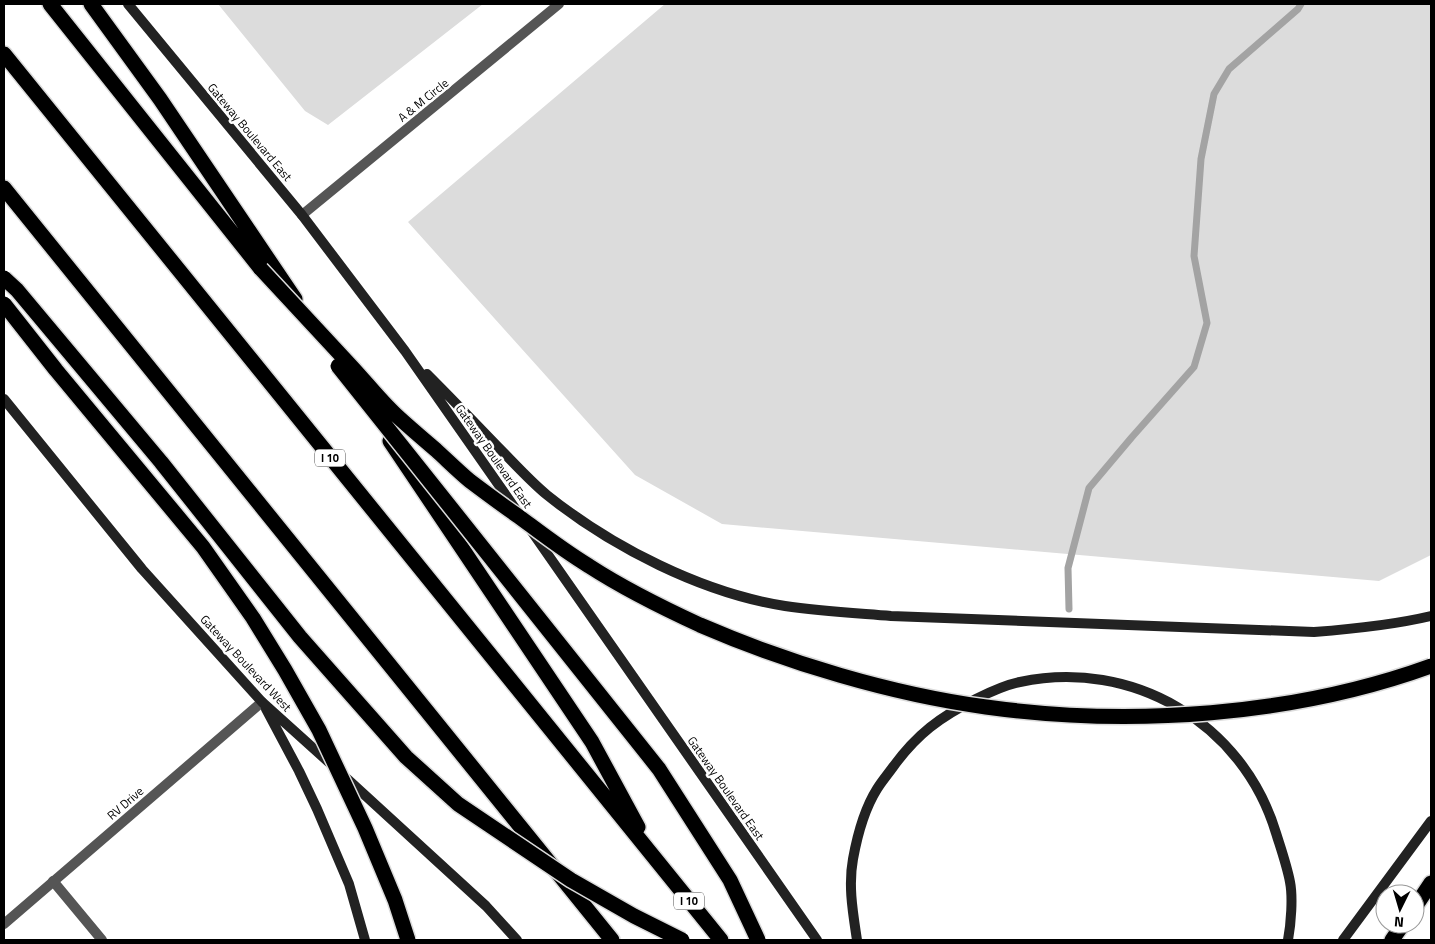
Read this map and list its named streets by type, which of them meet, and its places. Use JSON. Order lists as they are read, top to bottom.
{
  "streets": {
    "highway": ["I 10"],
    "main road": ["Gateway Boulevard East", "Gateway Boulevard West"],
    "street": ["A & M Circle", "RV Drive"]
  },
  "crossings": [
    ["A & M Circle", "Gateway Boulevard East"],
    ["Gateway Boulevard West", "RV Drive"]
  ],
  "north": "bottom"
}
